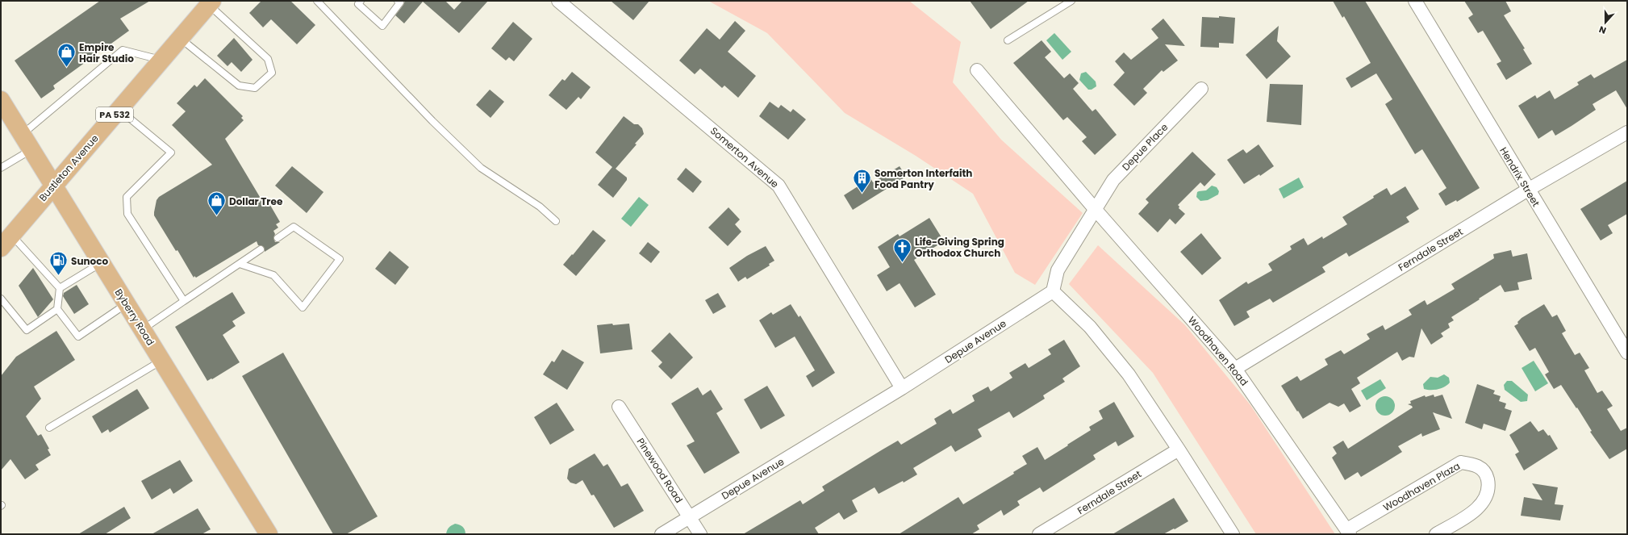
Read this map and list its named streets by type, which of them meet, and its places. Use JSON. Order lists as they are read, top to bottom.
{
  "streets": {
    "main road": ["PA 532", "Bustleton Avenue", "Byberry Road"],
    "street": [
      "Depue Place",
      "Somerton Avenue",
      "Hendrix Street",
      "Ferndale Street",
      "Depue Avenue",
      "Woodhaven Road",
      "Pinewood Road",
      "Woodhaven Plaza"
    ]
  },
  "crossings": [
    ["Depue Place", "Woodhaven Road"],
    ["Somerton Avenue", "Depue Avenue"],
    ["Bustleton Avenue", "Byberry Road"],
    ["Hendrix Street", "Ferndale Street"],
    ["Ferndale Street", "Woodhaven Road"],
    ["Depue Avenue", "Pinewood Road"],
    ["Woodhaven Road", "Woodhaven Plaza"]
  ],
  "places": {
    "shop": ["Empire Hair Studio", "Dollar Tree"],
    "building": ["Somerton Interfaith Food Pantry"],
    "church": ["Life-Giving Spring Orthodox Church"],
    "fuel station": ["Sunoco"]
  },
  "north": "bottom"
}
